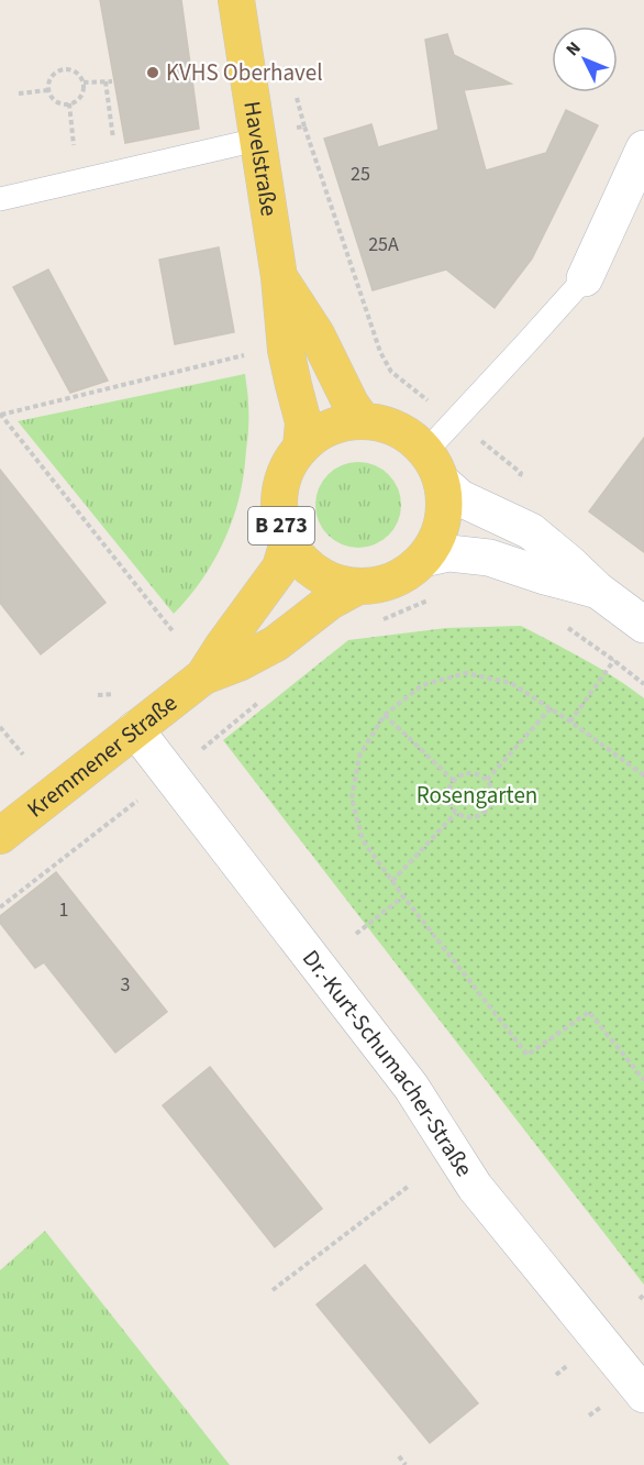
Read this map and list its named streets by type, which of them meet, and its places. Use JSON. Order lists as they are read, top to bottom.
{
  "streets": {
    "main road": ["Havelstraße", "B 273", "Kremmener Straße"],
    "street": ["Dr.-Kurt-Schumacher-Straße"]
  },
  "crossings": [
    ["Havelstraße", "B 273"],
    ["Havelstraße", "Kremmener Straße"],
    ["B 273", "Kremmener Straße"],
    ["Kremmener Straße", "Dr.-Kurt-Schumacher-Straße"]
  ],
  "parks": ["Rosengarten"],
  "places": ["KVHS Oberhavel"],
  "house_numbers": [
    "25",
    "25A",
    "1",
    "3"
  ],
  "north": "top left"
}
